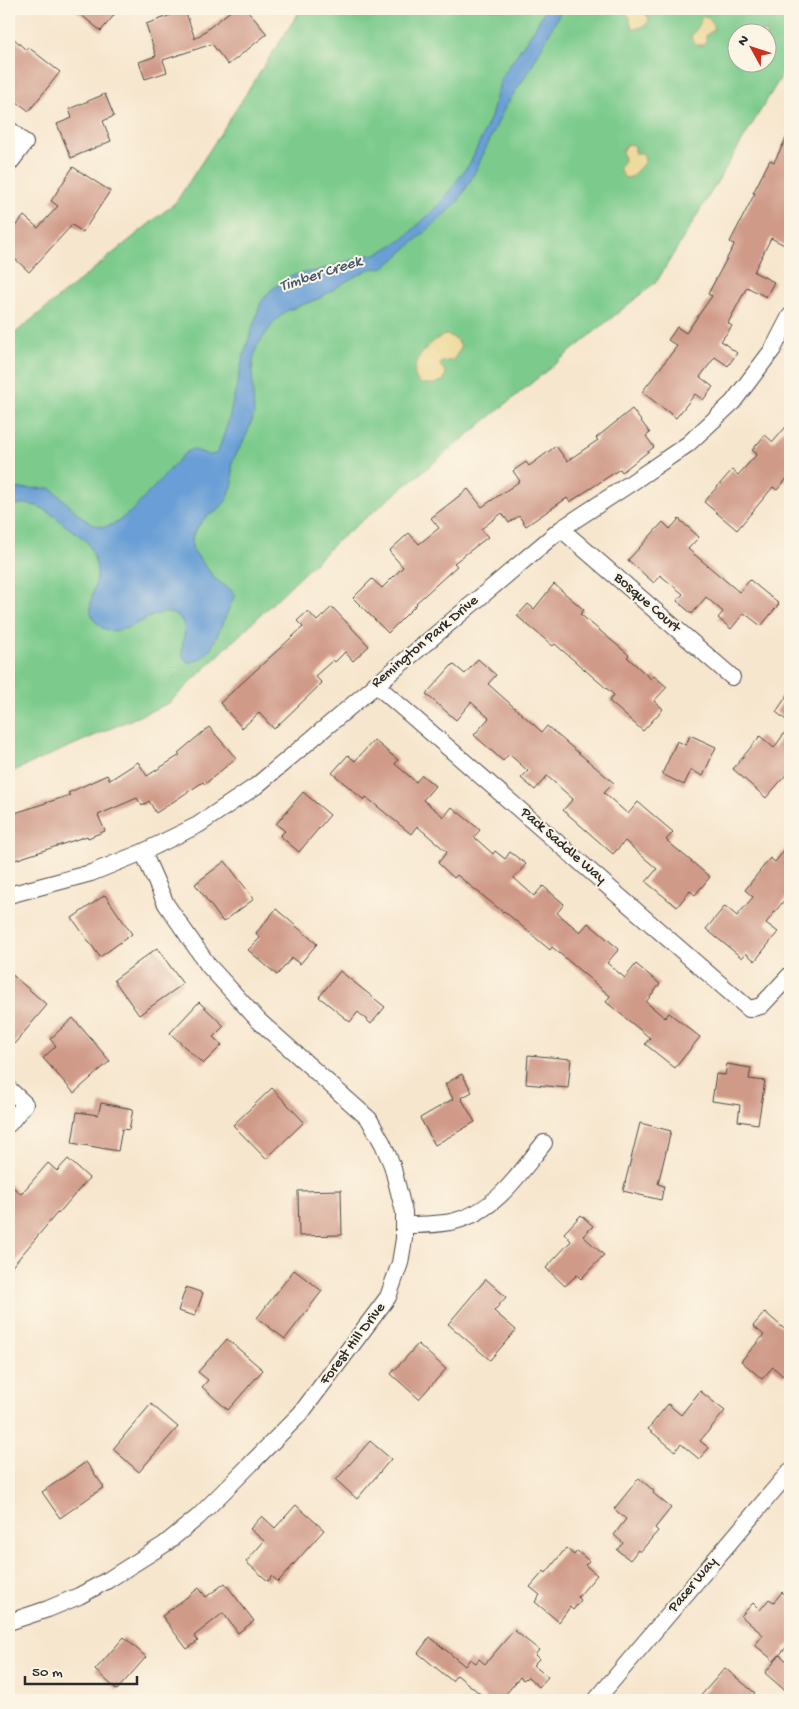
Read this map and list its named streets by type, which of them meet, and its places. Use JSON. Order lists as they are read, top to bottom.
{
  "streets": {
    "street": [
      "Bosque Court",
      "Remington Park Drive",
      "Pack Saddle Way",
      "Forest Hill Drive",
      "Pacer Way"
    ]
  },
  "crossings": [
    ["Bosque Court", "Remington Park Drive"],
    ["Remington Park Drive", "Pack Saddle Way"],
    ["Remington Park Drive", "Forest Hill Drive"]
  ],
  "water": ["Timber Creek"],
  "scale_bar": "50 m",
  "north": "top left"
}
